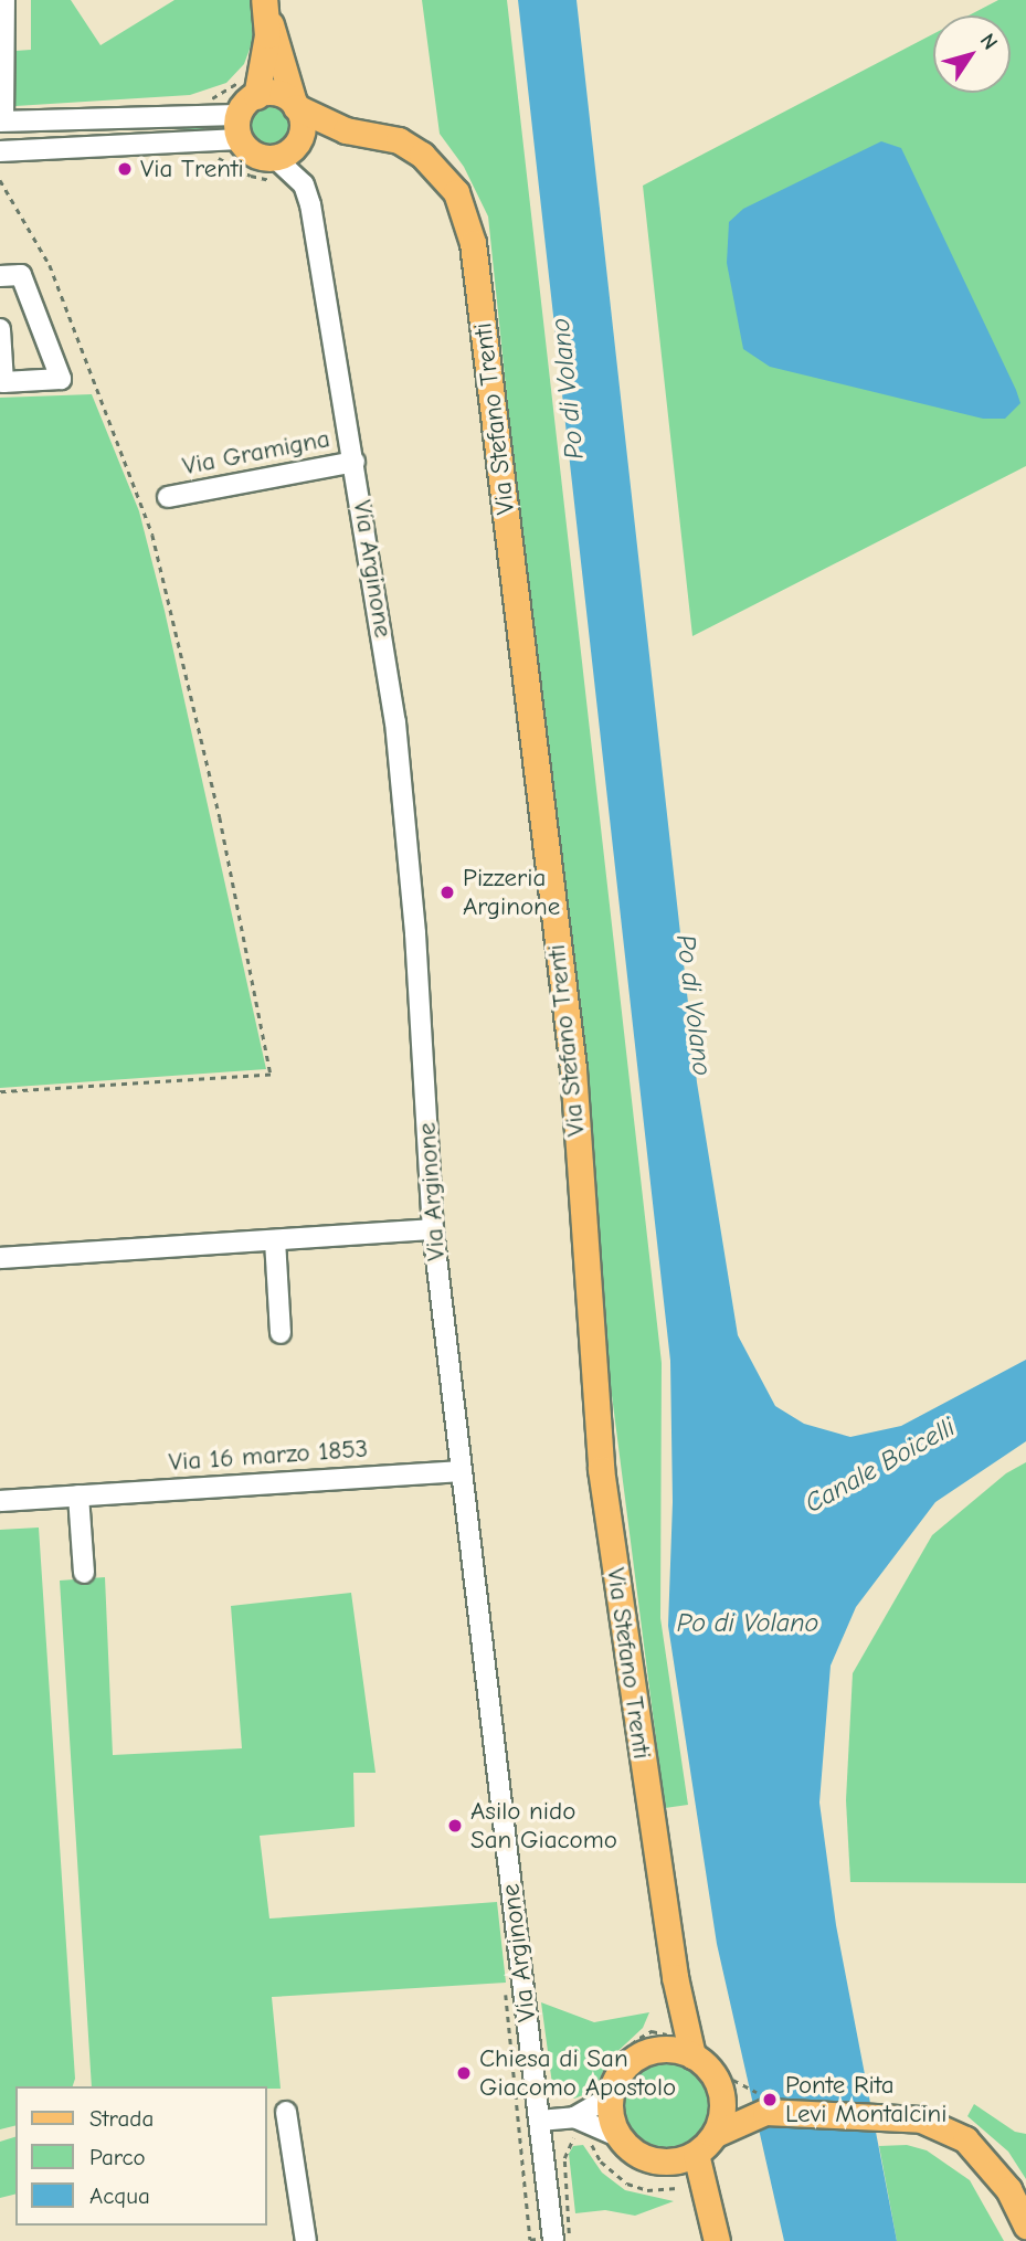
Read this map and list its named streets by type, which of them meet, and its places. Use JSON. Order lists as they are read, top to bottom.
{
  "streets": {
    "main road": ["Via Stefano Trenti"],
    "street": ["Via Gramigna", "Via Arginone", "Via 16 marzo 1853"]
  },
  "crossings": [
    ["Via Stefano Trenti", "Via Arginone"],
    ["Via Gramigna", "Via Arginone"],
    ["Via Arginone", "Via 16 marzo 1853"]
  ],
  "water": ["Po di Volano", "Canale Boicelli"],
  "places": [
    "Via Trenti",
    "Pizzeria Arginone",
    "Asilo nido San Giacomo",
    "Chiesa di San Giacomo Apostolo",
    "Ponte Rita Levi Montalcini"
  ],
  "legend": ["Strada", "Parco", "Acqua"],
  "north": "top right"
}
